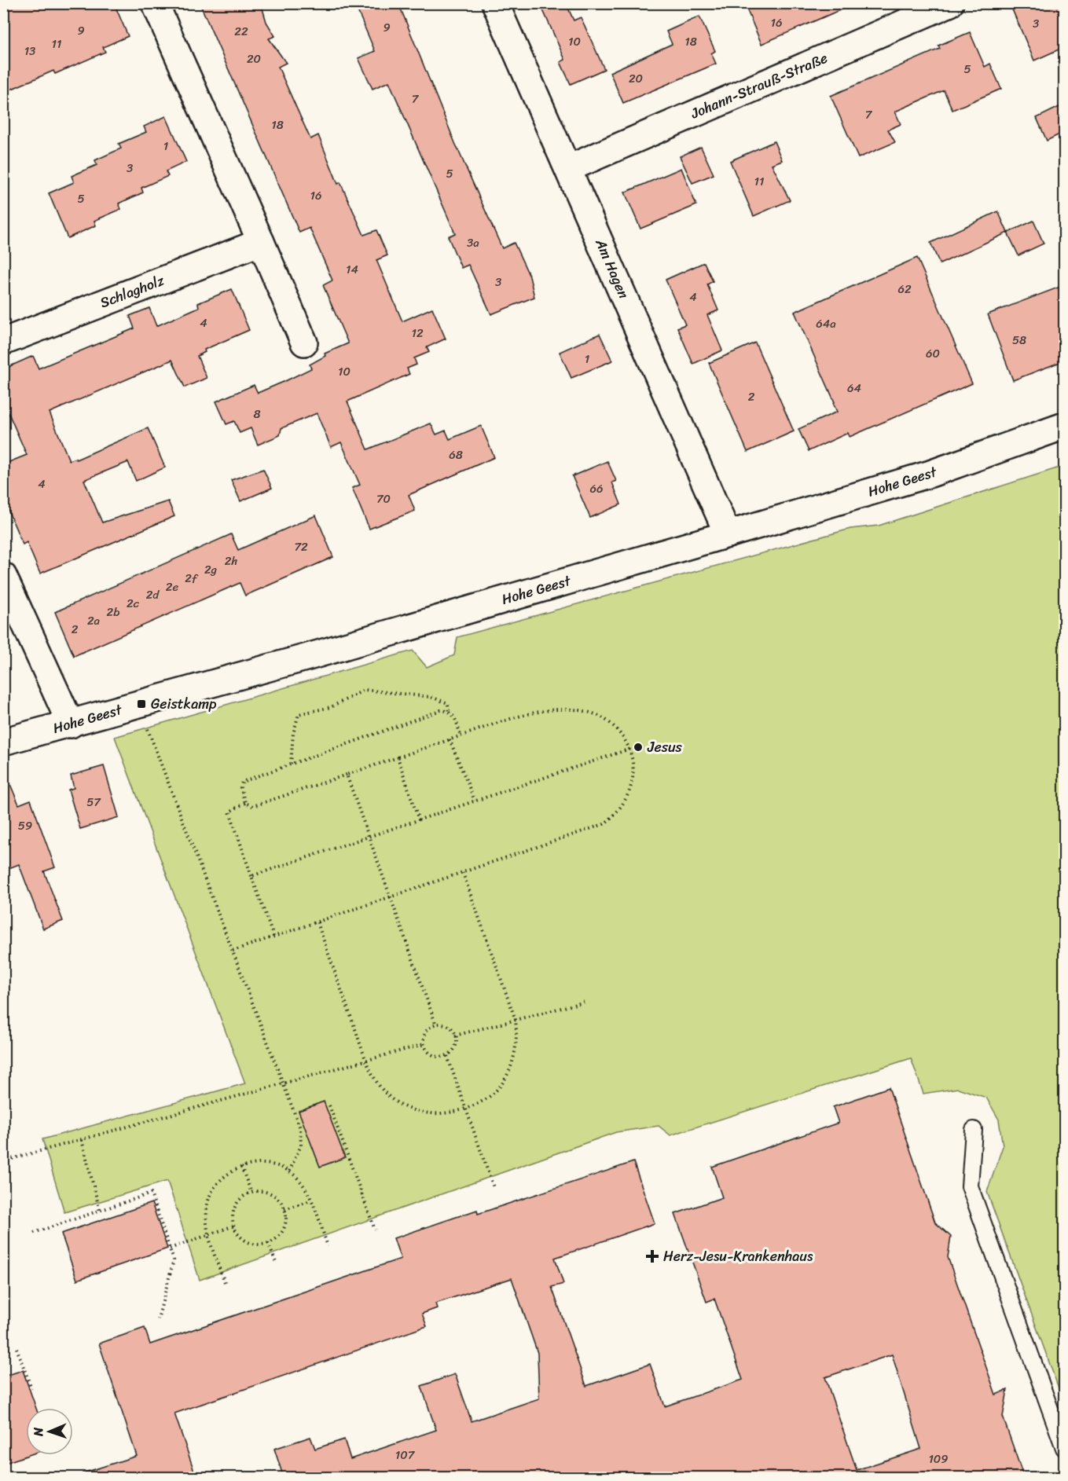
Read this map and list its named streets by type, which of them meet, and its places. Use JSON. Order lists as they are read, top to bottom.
{
  "streets": {
    "street": [
      "Johann-Strauß-Straße",
      "Am Hagen",
      "Schlagholz",
      "Hohe Geest"
    ]
  },
  "crossings": [
    ["Johann-Strauß-Straße", "Am Hagen"],
    ["Am Hagen", "Hohe Geest"]
  ],
  "places": {
    "transit": ["Geistkamp"],
    "other": ["Jesus"],
    "health": ["Herz-Jesu-Krankenhaus"]
  },
  "house_numbers": [
    "16",
    "3",
    "9",
    "9",
    "22",
    "10",
    "18",
    "11",
    "13",
    "20",
    "5",
    "20",
    "7",
    "7",
    "18",
    "1",
    "3",
    "5",
    "11",
    "16",
    "5",
    "3a",
    "14",
    "3",
    "62",
    "4",
    "4",
    "64a",
    "12",
    "58",
    "60",
    "1",
    "10",
    "64",
    "2",
    "8",
    "68",
    "4",
    "66",
    "70",
    "72",
    "2h",
    "2g",
    "2f",
    "2e",
    "2d",
    "2c",
    "2b",
    "2a",
    "2",
    "57",
    "59",
    "107",
    "109"
  ],
  "north": "left"
}
